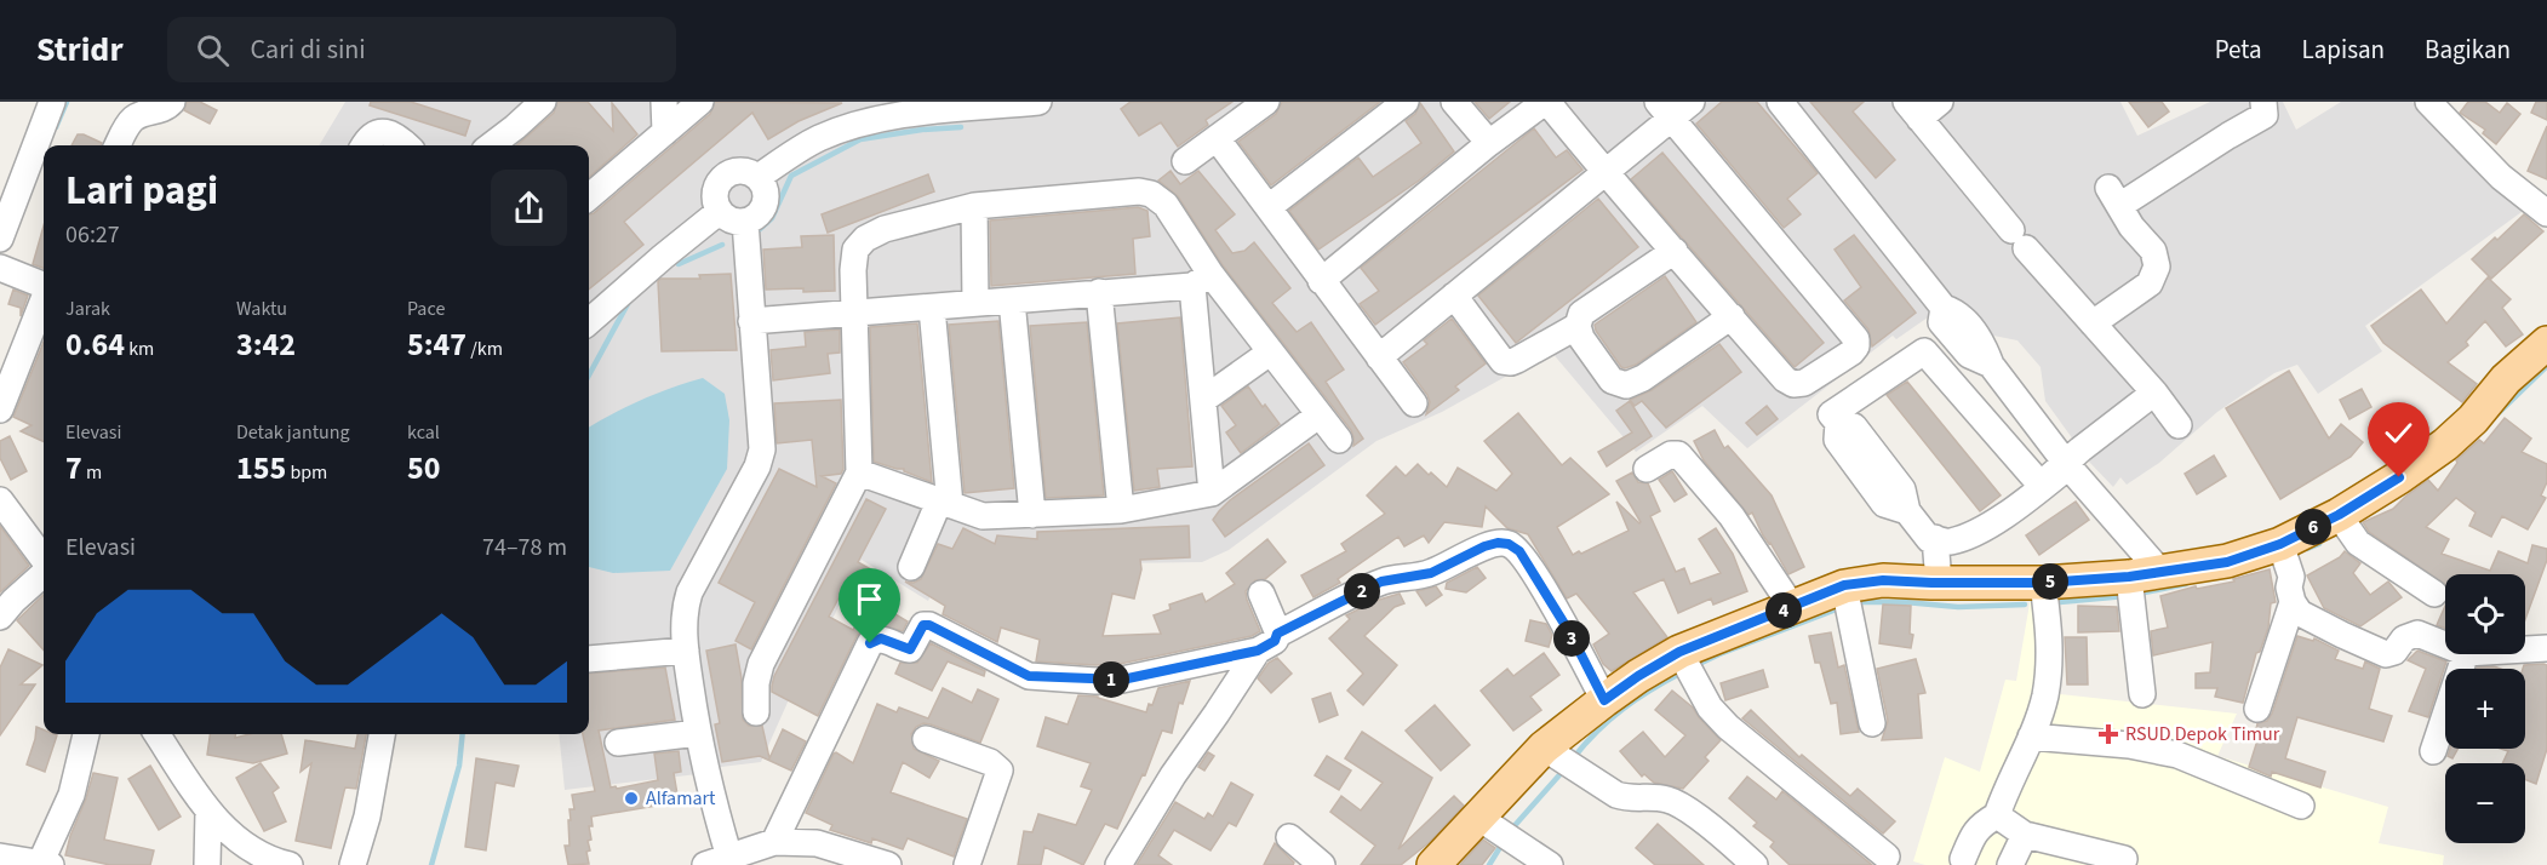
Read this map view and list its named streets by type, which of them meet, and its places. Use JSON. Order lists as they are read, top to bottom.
{
  "places": {
    "health": ["RSUD Depok Timur"],
    "other": ["Alfamart"]
  },
  "page": {
    "header": "Stridr",
    "search": "Cari di sini",
    "nav": ["Peta", "Lapisan", "Bagikan"],
    "heading": ["Lari pagi", "06:27"],
    "stats": [
      ["Jarak", "0.64 km"],
      ["Waktu", "3:42"],
      ["Pace", "5:47 /km"],
      ["Elevasi", "7 m"],
      ["Detak jantung", "155 bpm"],
      ["kcal", "50"]
    ],
    "pins": [
      "6",
      "5",
      "2",
      "4",
      "3",
      "1"
    ],
    "chart": ["Elevasi", "74–78 m"],
    "map_buttons": ["+", "−"]
  }
}
